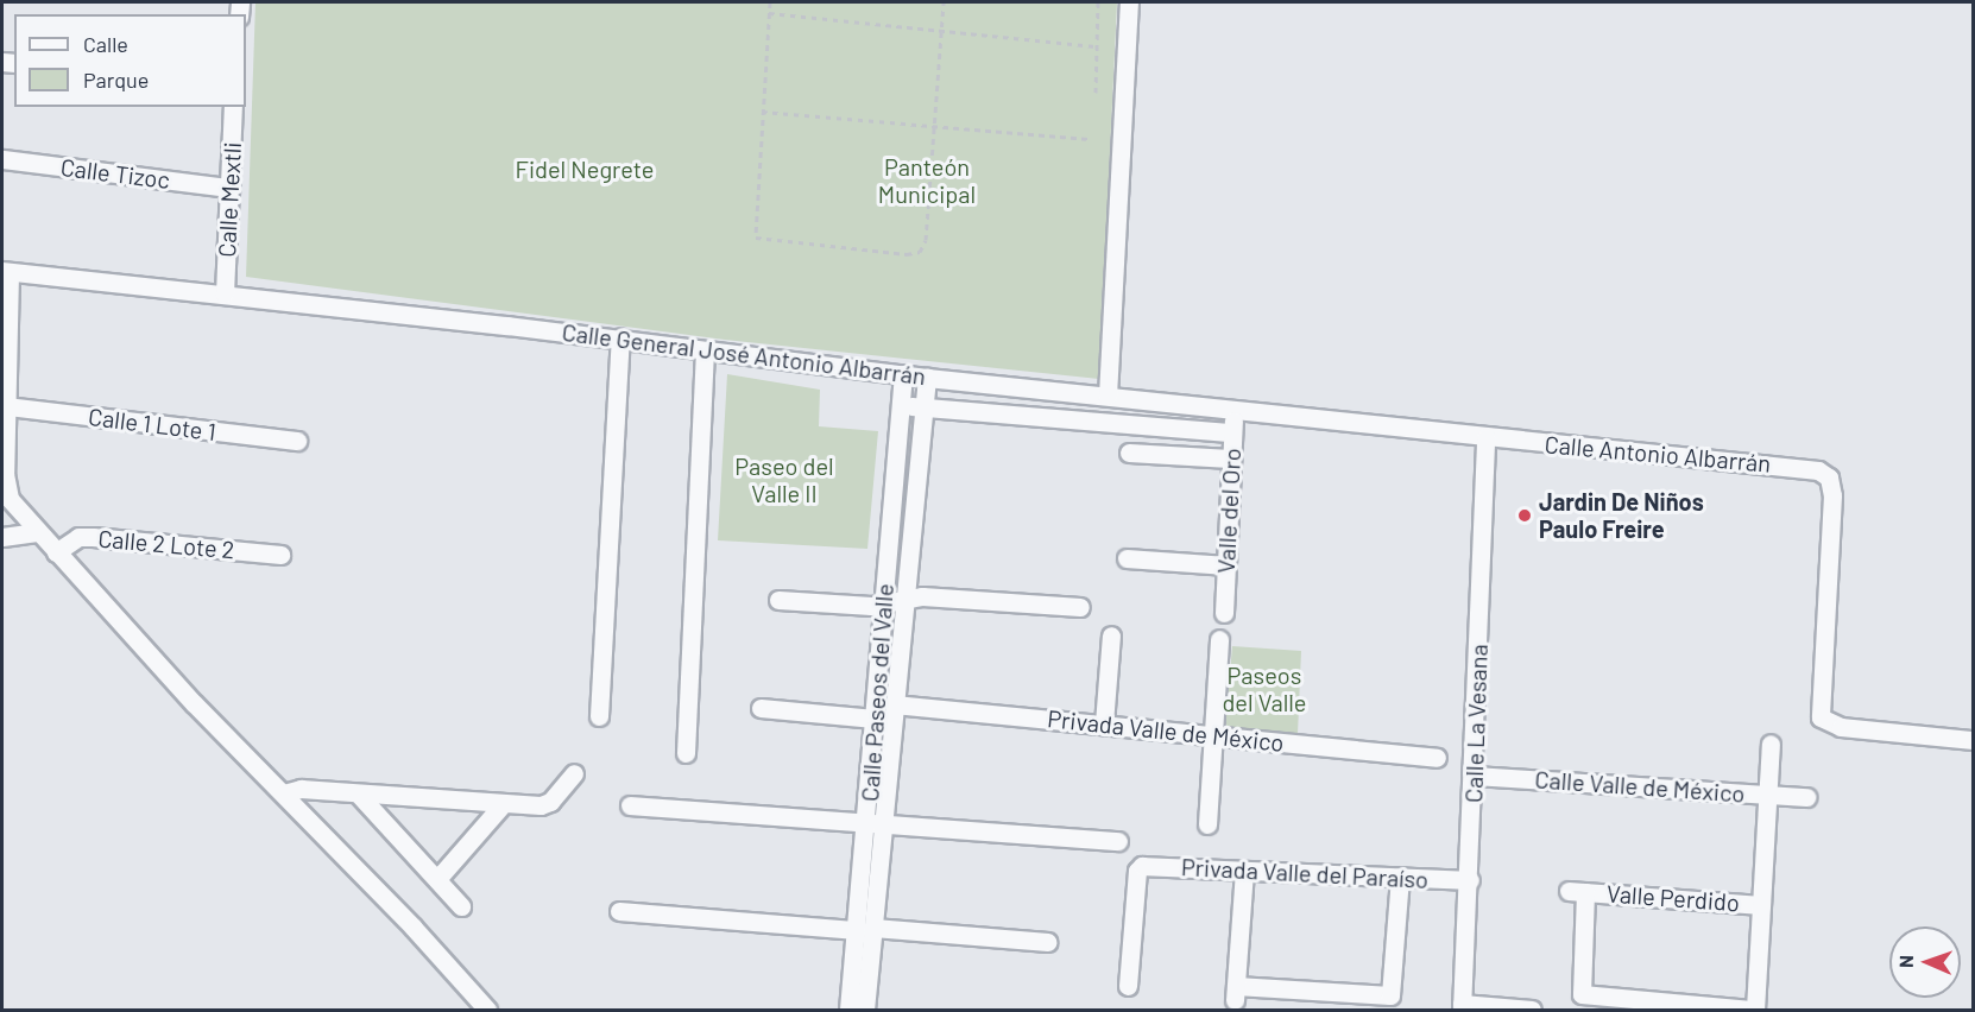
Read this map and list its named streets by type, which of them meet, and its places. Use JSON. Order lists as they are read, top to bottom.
{
  "streets": {
    "street": [
      "Calle Tizoc",
      "Calle Mextli",
      "Calle General José Antonio Albarrán",
      "Calle 1 Lote 1",
      "Calle Antonio Albarrán",
      "Valle del Oro",
      "Calle 2 Lote 2",
      "Calle Paseos del Valle",
      "Calle La Vesana",
      "Privada Valle de México",
      "Calle Valle de México",
      "Privada Valle del Paraíso",
      "Valle Perdido"
    ]
  },
  "crossings": [
    ["Calle Tizoc", "Calle Mextli"],
    ["Calle Mextli", "Calle General José Antonio Albarrán"],
    ["Calle General José Antonio Albarrán", "Calle Antonio Albarrán"],
    ["Calle General José Antonio Albarrán", "Valle del Oro"],
    ["Calle General José Antonio Albarrán", "Calle Paseos del Valle"],
    ["Calle General José Antonio Albarrán", "Calle La Vesana"],
    ["Calle Antonio Albarrán", "Calle La Vesana"],
    ["Calle Paseos del Valle", "Privada Valle de México"],
    ["Calle La Vesana", "Calle Valle de México"],
    ["Calle La Vesana", "Privada Valle del Paraíso"]
  ],
  "parks": [
    "Panteón Municipal",
    "Fidel Negrete",
    "Paseo del Valle II",
    "Paseos del Valle"
  ],
  "places": ["Jardin De Niños Paulo Freire"],
  "legend": ["Calle", "Parque"],
  "north": "left"
}
